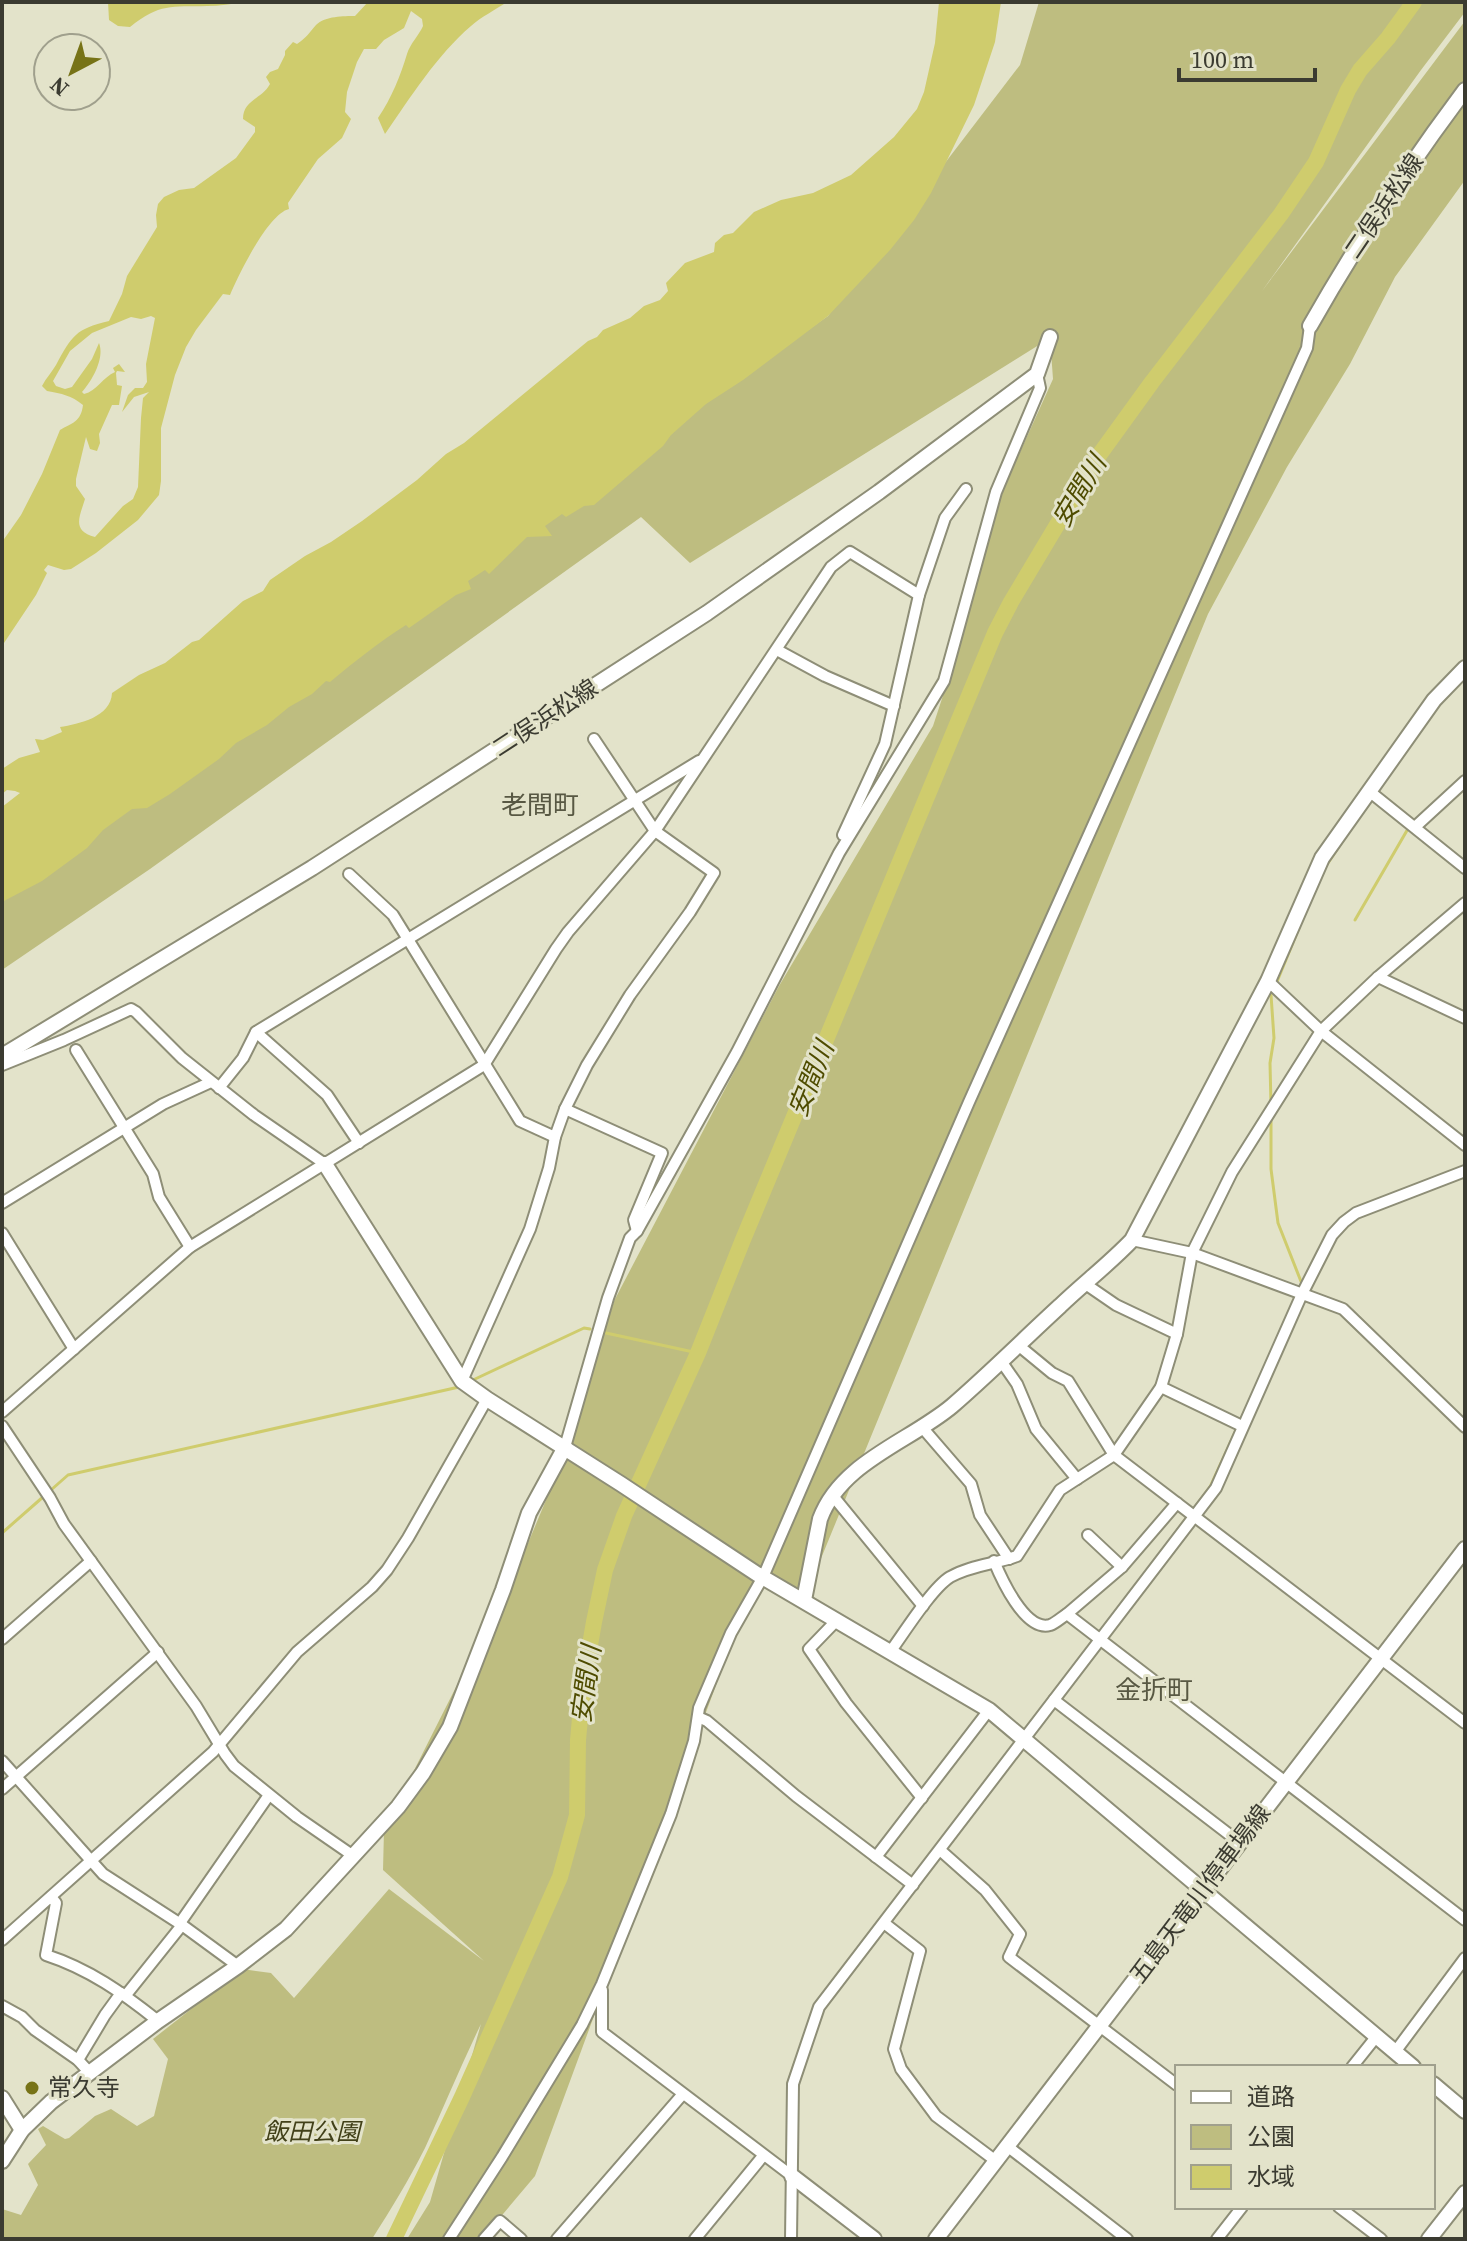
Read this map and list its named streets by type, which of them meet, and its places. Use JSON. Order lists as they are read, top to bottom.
{
  "streets": {
    "street": ["二俣浜松線", "五島天竜川停車場線"]
  },
  "districts": ["老間町", "金折町"],
  "water": ["安間川"],
  "parks": ["飯田公園"],
  "places": ["常久寺"],
  "legend": ["道路", "公園", "水域"],
  "scale_bar": "100 m",
  "north": "bottom left"
}
